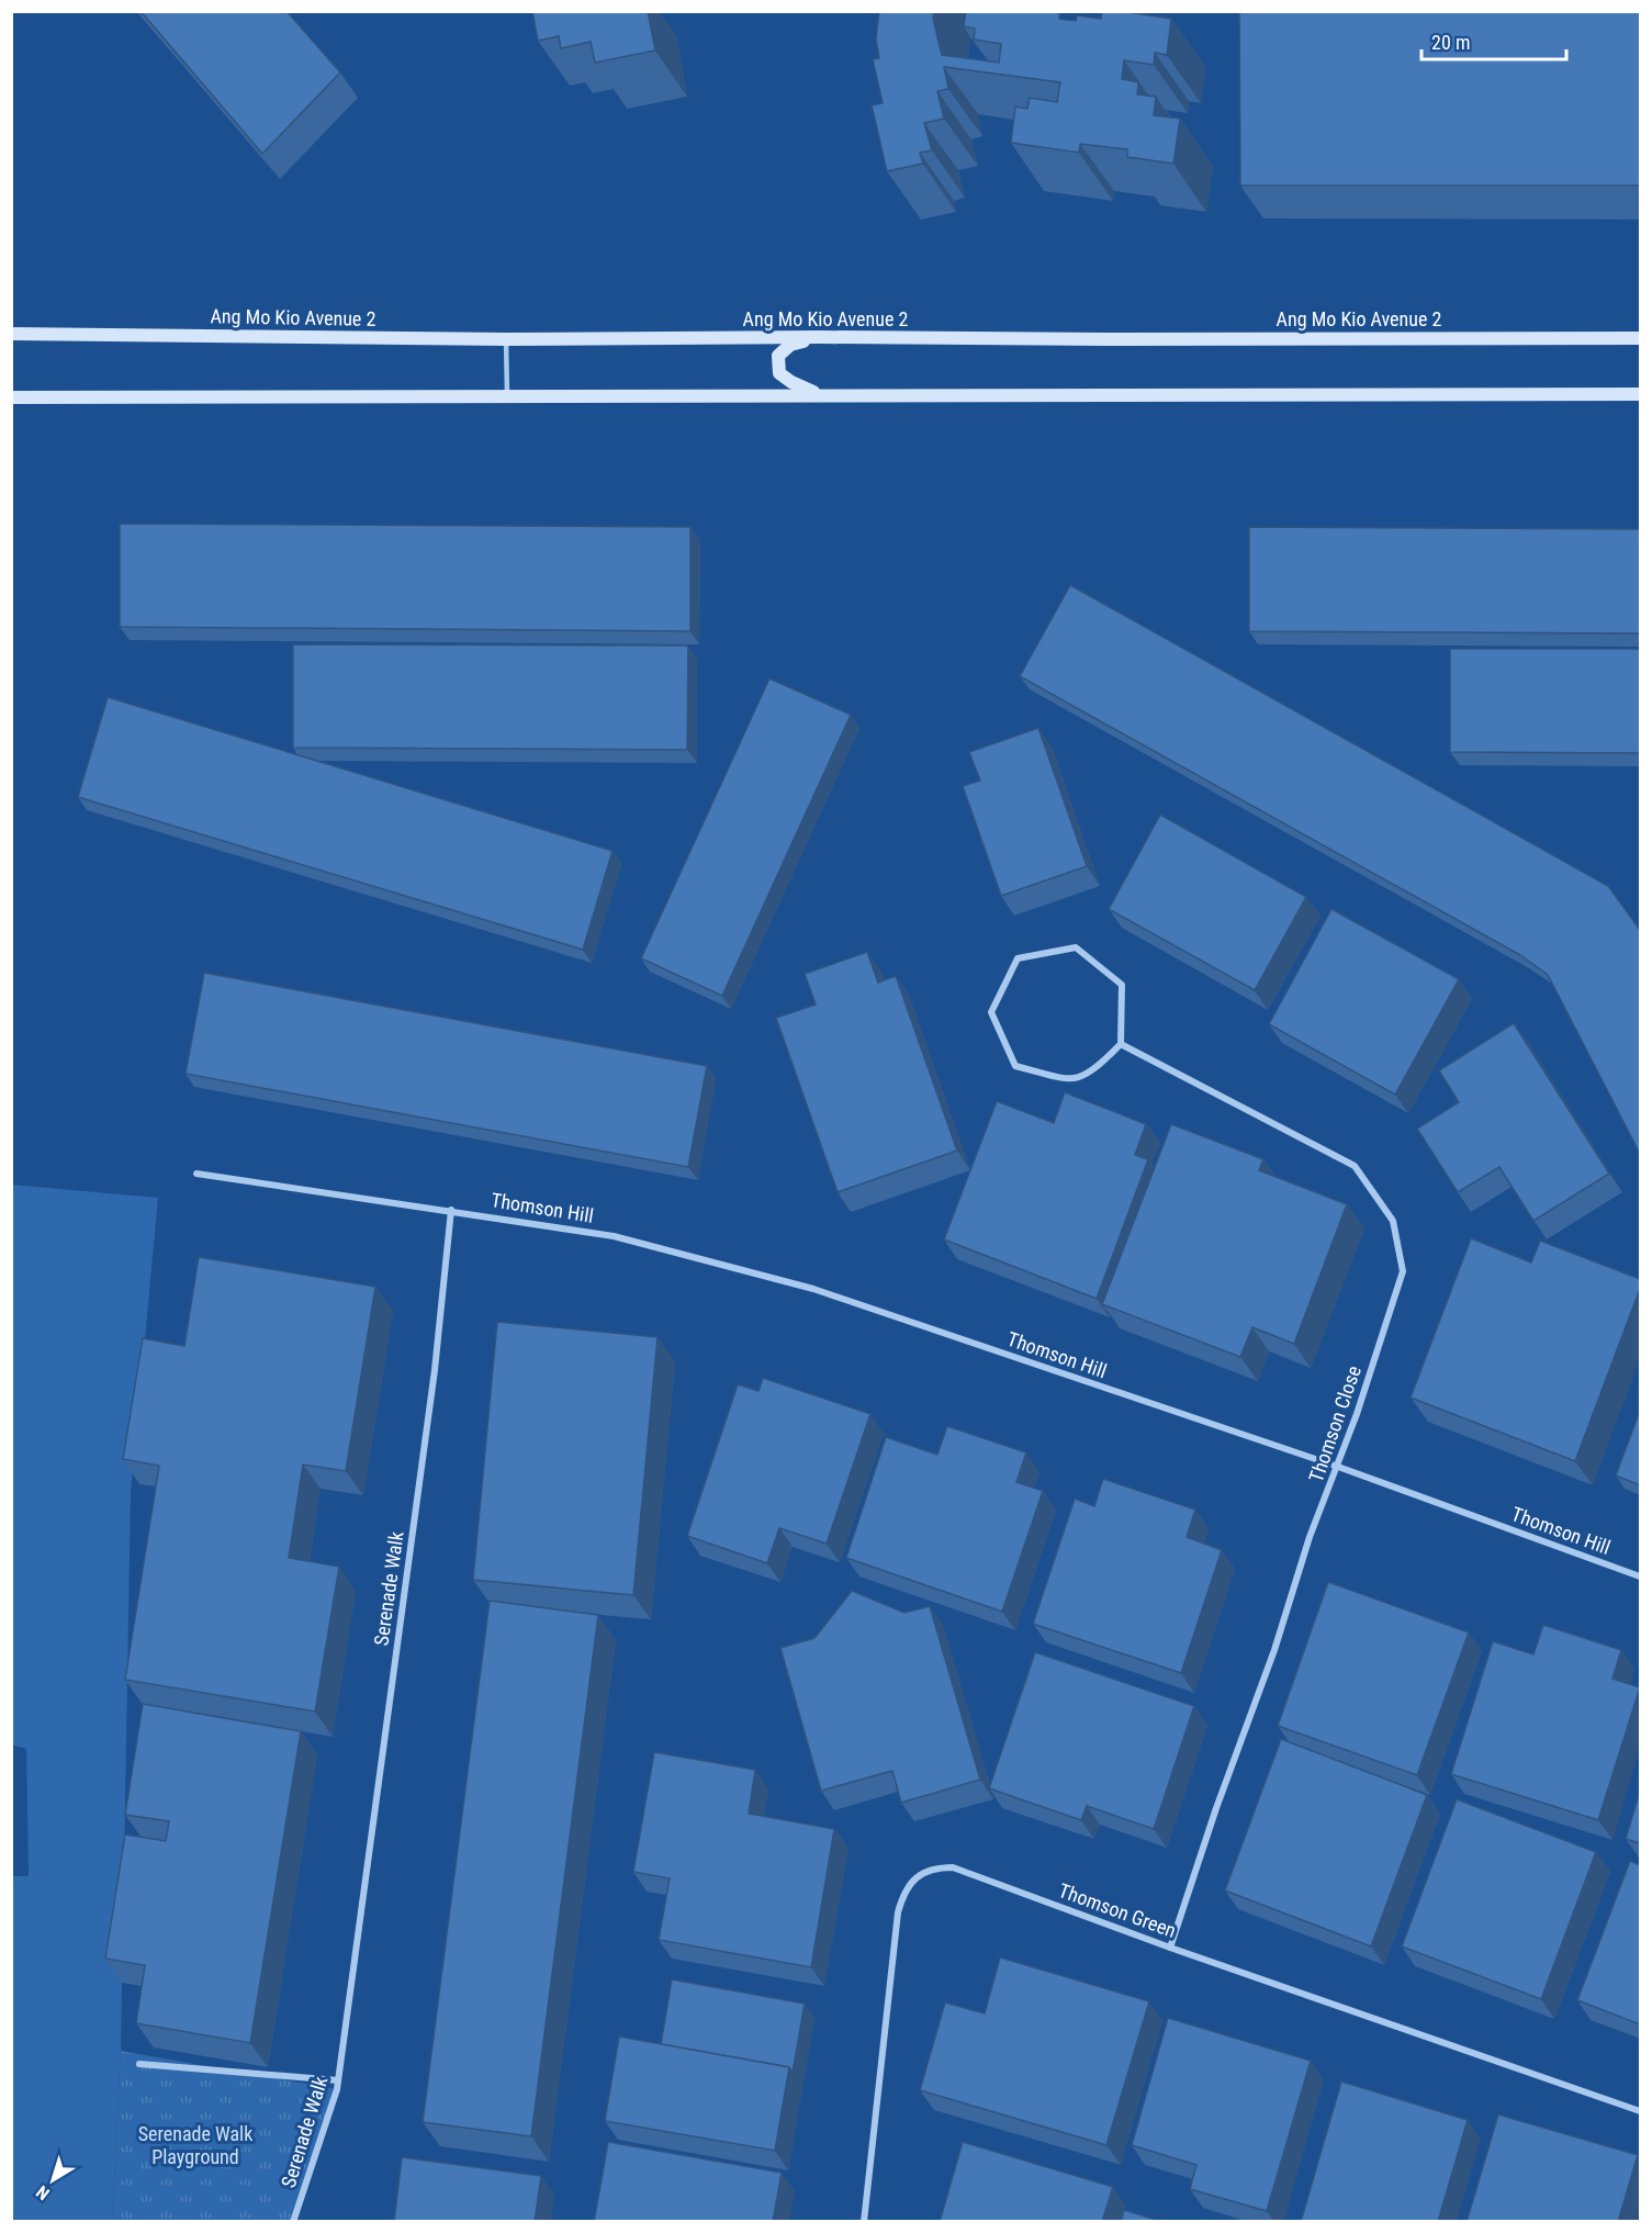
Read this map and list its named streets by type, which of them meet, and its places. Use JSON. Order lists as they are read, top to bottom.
{
  "streets": {
    "main road": ["Ang Mo Kio Avenue 2"],
    "street": [
      "Thomson Hill",
      "Thomson Close",
      "Serenade Walk",
      "Thomson Green"
    ]
  },
  "crossings": [
    ["Thomson Hill", "Thomson Close"],
    ["Thomson Hill", "Serenade Walk"],
    ["Thomson Close", "Thomson Green"]
  ],
  "parks": ["Serenade Walk Playground"],
  "scale_bar": "20 m",
  "north": "bottom left"
}
